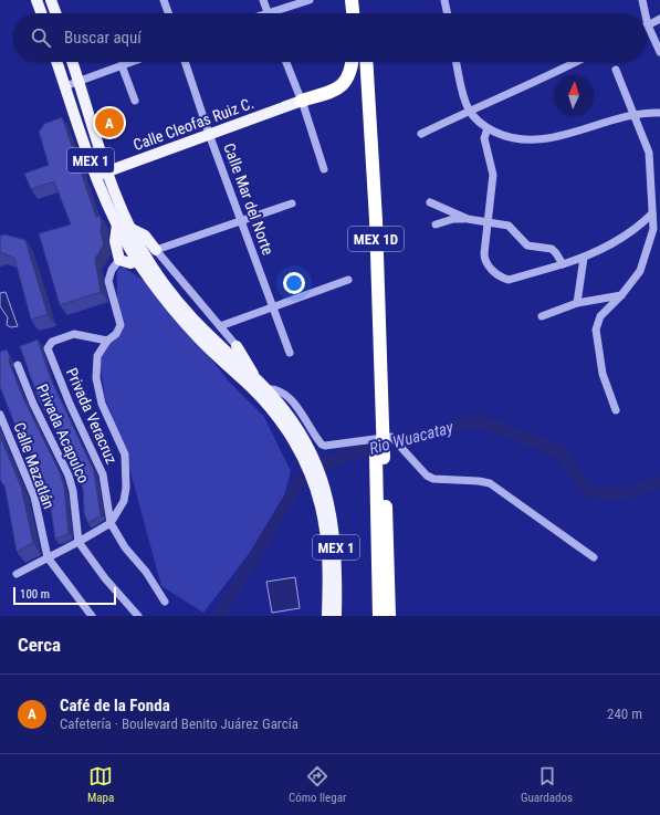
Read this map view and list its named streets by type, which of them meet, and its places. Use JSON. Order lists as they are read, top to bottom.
{
  "streets": {
    "highway": ["MEX 1D"],
    "main road": ["Calle Cleofas Ruiz C.", "MEX 1"],
    "street": [
      "Calle Mar del Norte",
      "Privada Veracruz",
      "Privada Acapulco",
      "Calle Mazatlán"
    ]
  },
  "crossings": [
    ["Calle Cleofas Ruiz C.", "MEX 1"],
    ["Calle Cleofas Ruiz C.", "Calle Mar del Norte"]
  ],
  "water": ["Rio Wuacatay"],
  "scale_bar": "100 m",
  "north": "top",
  "page": {
    "search": "Buscar aquí",
    "pins": "A",
    "scale": "100 m",
    "heading": "Cerca",
    "list": [
      {
        "mark": "A",
        "name": "Café de la Fonda",
        "note": "Cafetería · Boulevard Benito Juárez García",
        "value": "240 m"
      }
    ],
    "nav": ["Mapa", "Cómo llegar", "Guardados"]
  }
}
